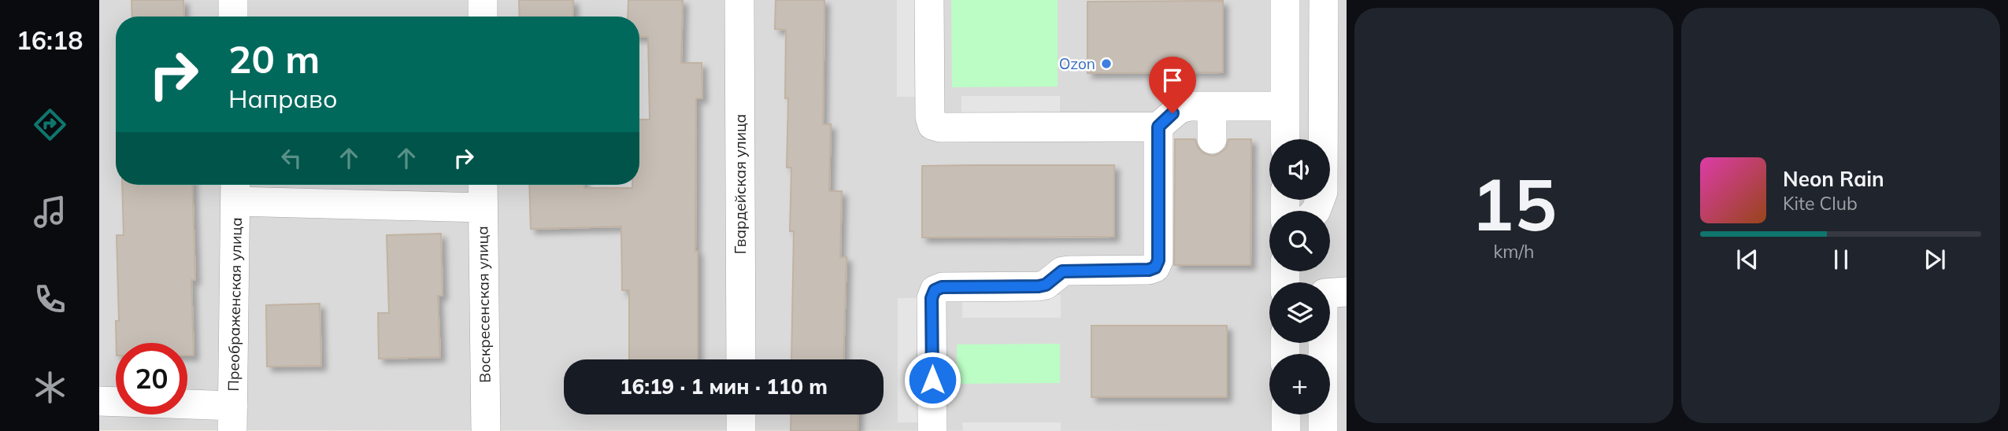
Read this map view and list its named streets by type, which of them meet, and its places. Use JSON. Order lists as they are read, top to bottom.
{
  "streets": {
    "street": ["Гвардейская улица", "Преображенская улица", "Воскресенская улица"]
  },
  "places": ["Ozon"],
  "page": {
    "tabs": "16:18",
    "tile": ["15", "km/h"],
    "turn": ["20 m", "Направо"],
    "map_buttons": "+",
    "song": ["Neon Rain", "Kite Club"],
    "limit": "20",
    "trip": "16:19 · 1 мин · 110 m"
  }
}
